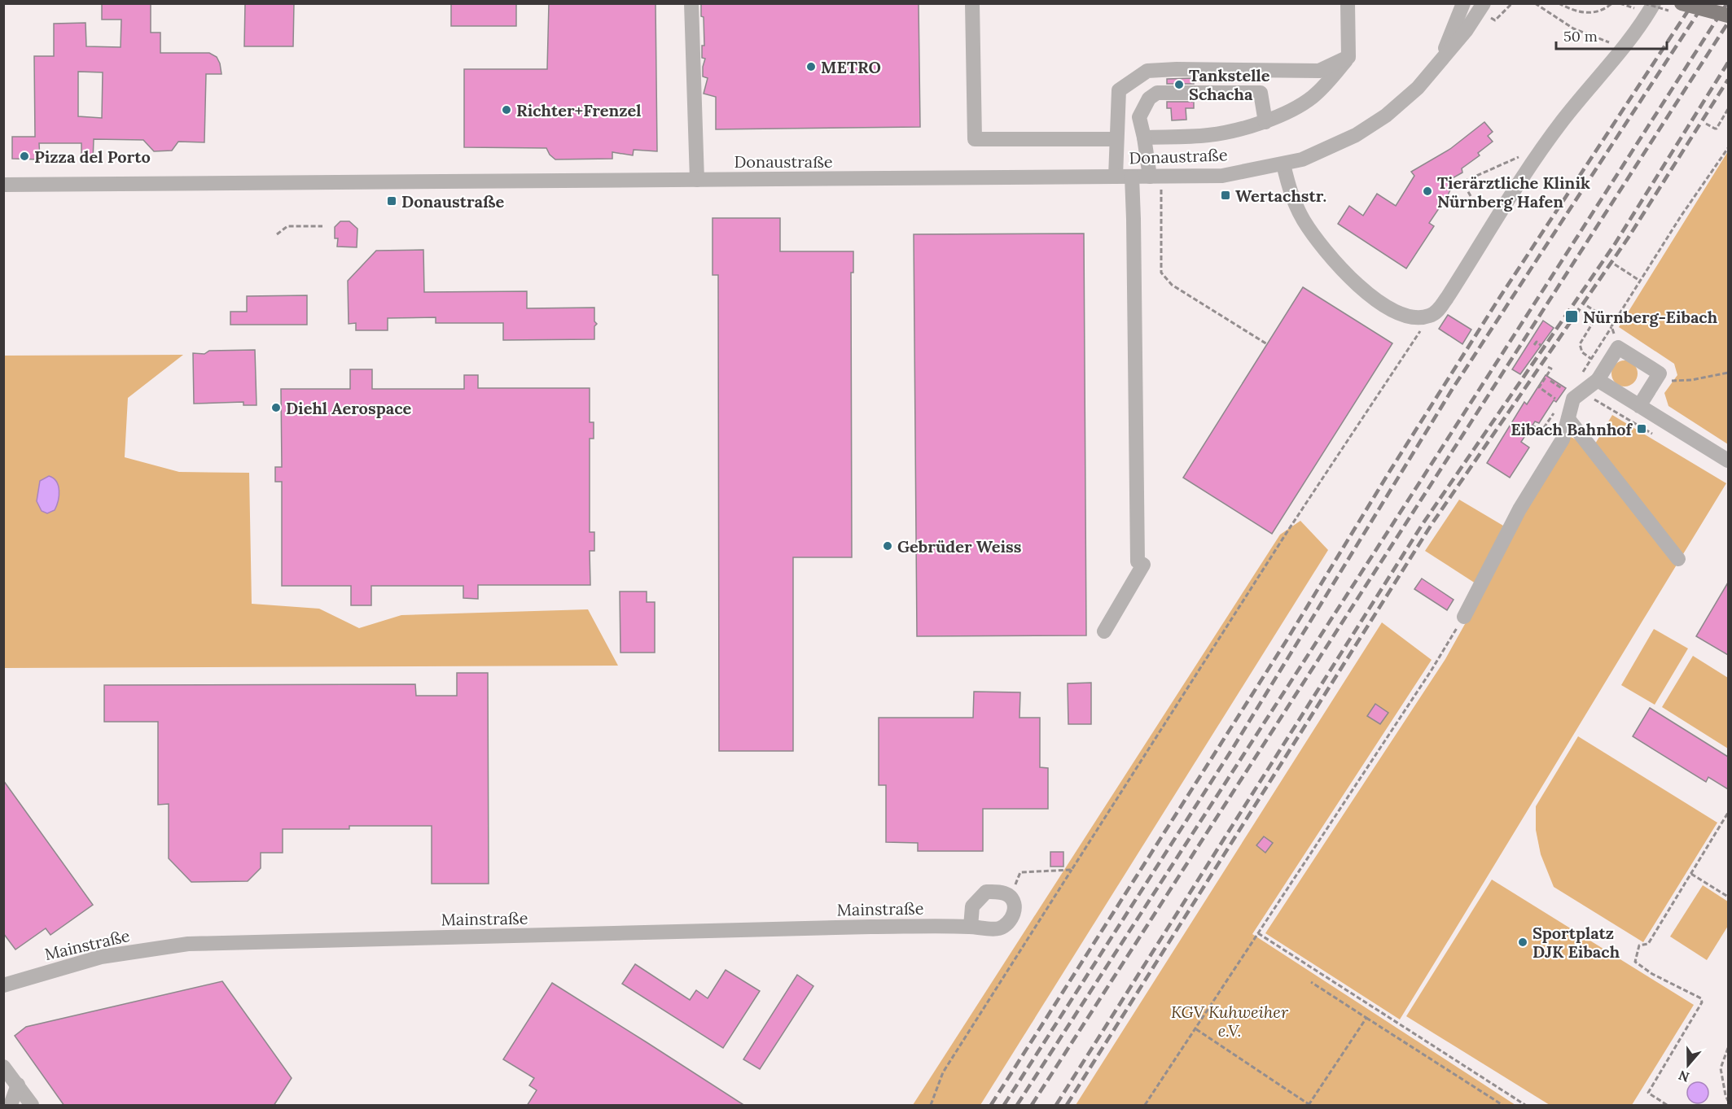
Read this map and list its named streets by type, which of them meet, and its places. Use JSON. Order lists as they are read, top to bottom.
{
  "streets": {
    "street": ["Donaustraße", "Mainstraße"]
  },
  "parks": ["KGV Kuhweiher e.V."],
  "places": {
    "other": [
      "METRO",
      "Tankstelle Schacha",
      "Richter+Frenzel",
      "Pizza del Porto",
      "Tierärztliche Klinik Nürnberg Hafen",
      "Diehl Aerospace",
      "Gebrüder Weiss",
      "Sportplatz DJK Eibach"
    ],
    "transit": [
      "Wertachstr.",
      "Donaustraße",
      "Nürnberg-Eibach",
      "Eibach Bahnhof"
    ]
  },
  "scale_bar": "50 m",
  "north": "bottom"
}
